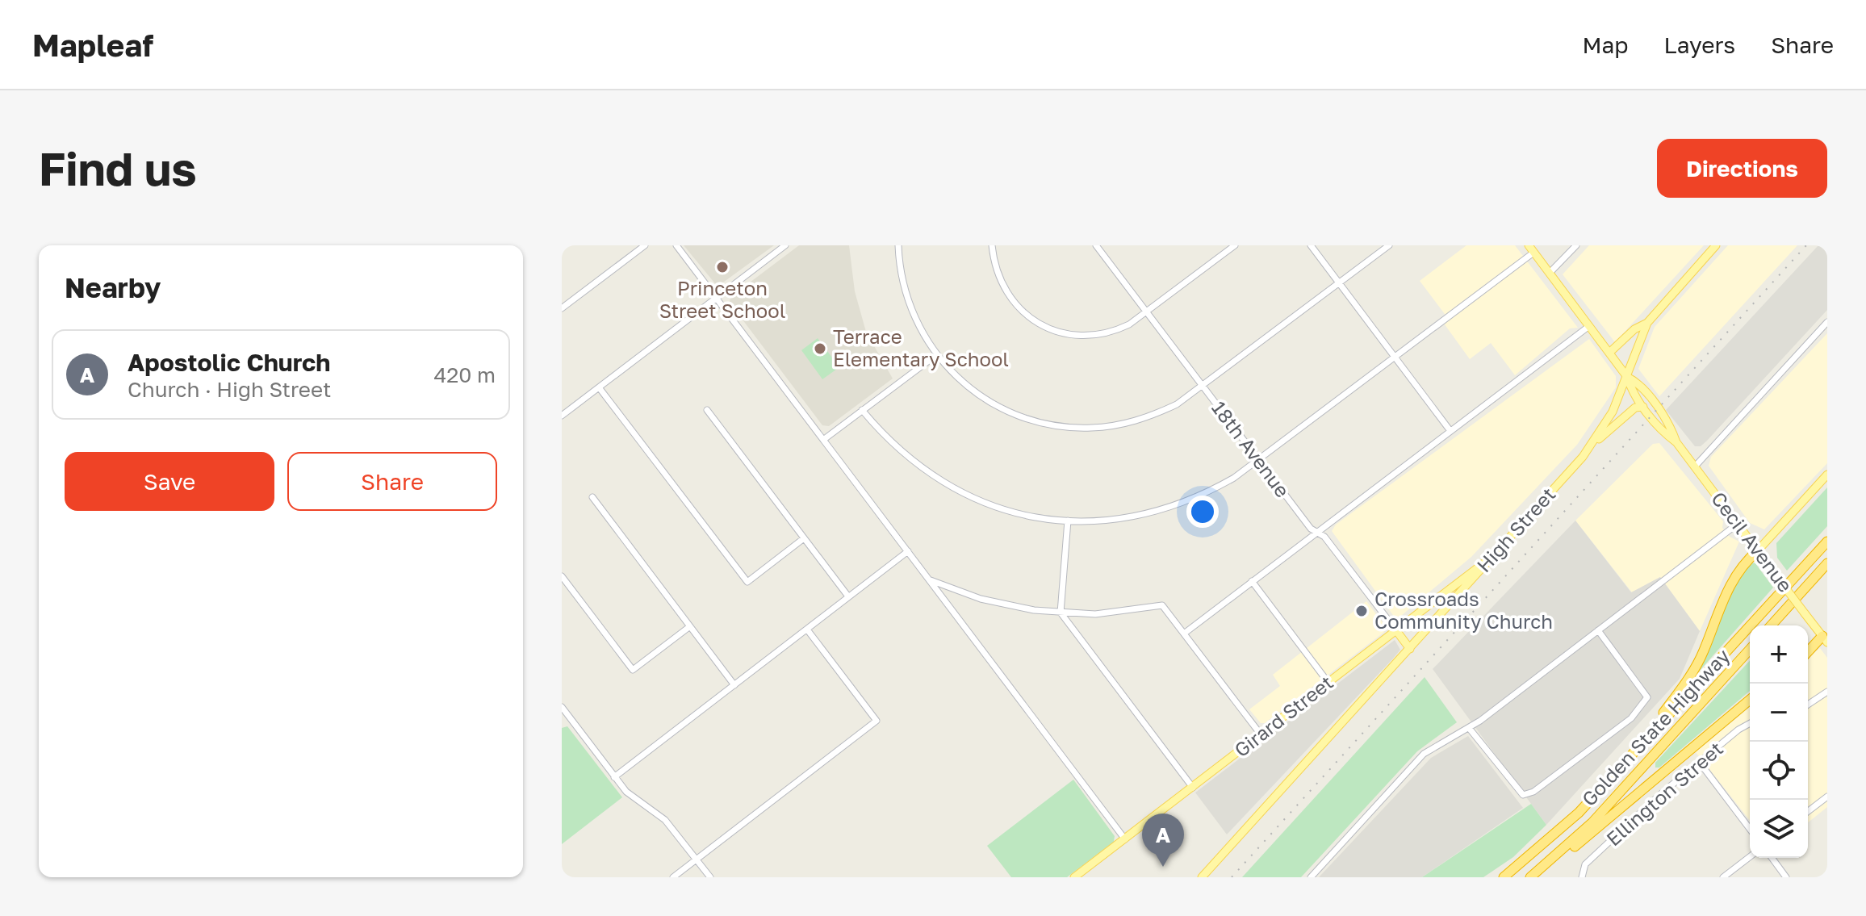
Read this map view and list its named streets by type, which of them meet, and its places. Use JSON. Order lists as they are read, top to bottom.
{
  "streets": {
    "highway": ["Golden State Highway"],
    "main road": [
      "18th Avenue",
      "High Street",
      "Cecil Avenue",
      "Girard Street"
    ],
    "street": ["Ellington Street"]
  },
  "crossings": [
    ["18th Avenue", "High Street"],
    ["18th Avenue", "Girard Street"],
    ["High Street", "Cecil Avenue"],
    ["High Street", "Girard Street"]
  ],
  "places": ["Princeton Street School", "Terrace Elementary School", "Crossroads Community Church"],
  "page": {
    "header": "Mapleaf",
    "nav": ["Map", "Layers", "Share"],
    "buttons": [
      "Directions",
      ["Save", "Share"]
    ],
    "title": "Find us",
    "heading": "Nearby",
    "list": [
      {
        "mark": "A",
        "name": "Apostolic Church",
        "note": "Church · High Street",
        "value": "420 m"
      }
    ],
    "map_buttons": ["+", "−"],
    "pins": "A"
  }
}
